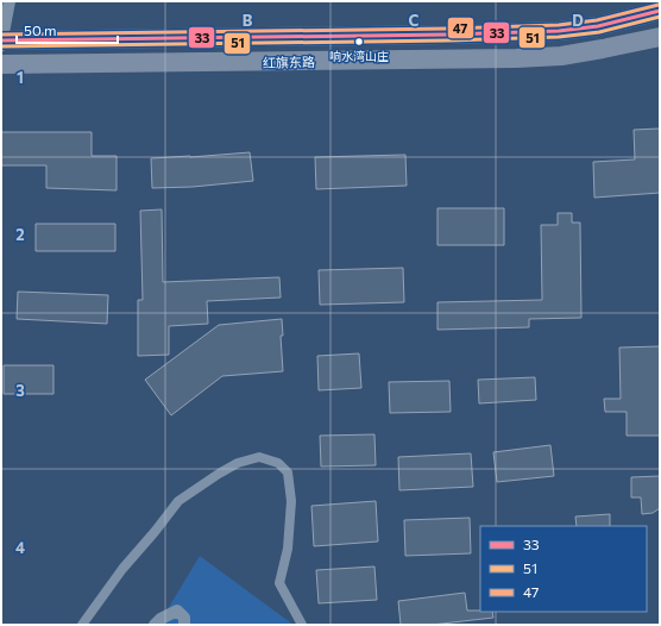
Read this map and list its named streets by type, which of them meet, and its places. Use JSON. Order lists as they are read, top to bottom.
{
  "streets": {
    "main road": ["红旗东路"]
  },
  "places": ["响水湾山庄"],
  "lines": ["transit line 47", "transit line 33", "transit line 51"],
  "legend": ["33", "51", "47"],
  "scale_bar": "50 m",
  "grid": {
    "columns": ["B", "C", "D"],
    "rows": [
      "1",
      "2",
      "3",
      "4"
    ]
  }
}
